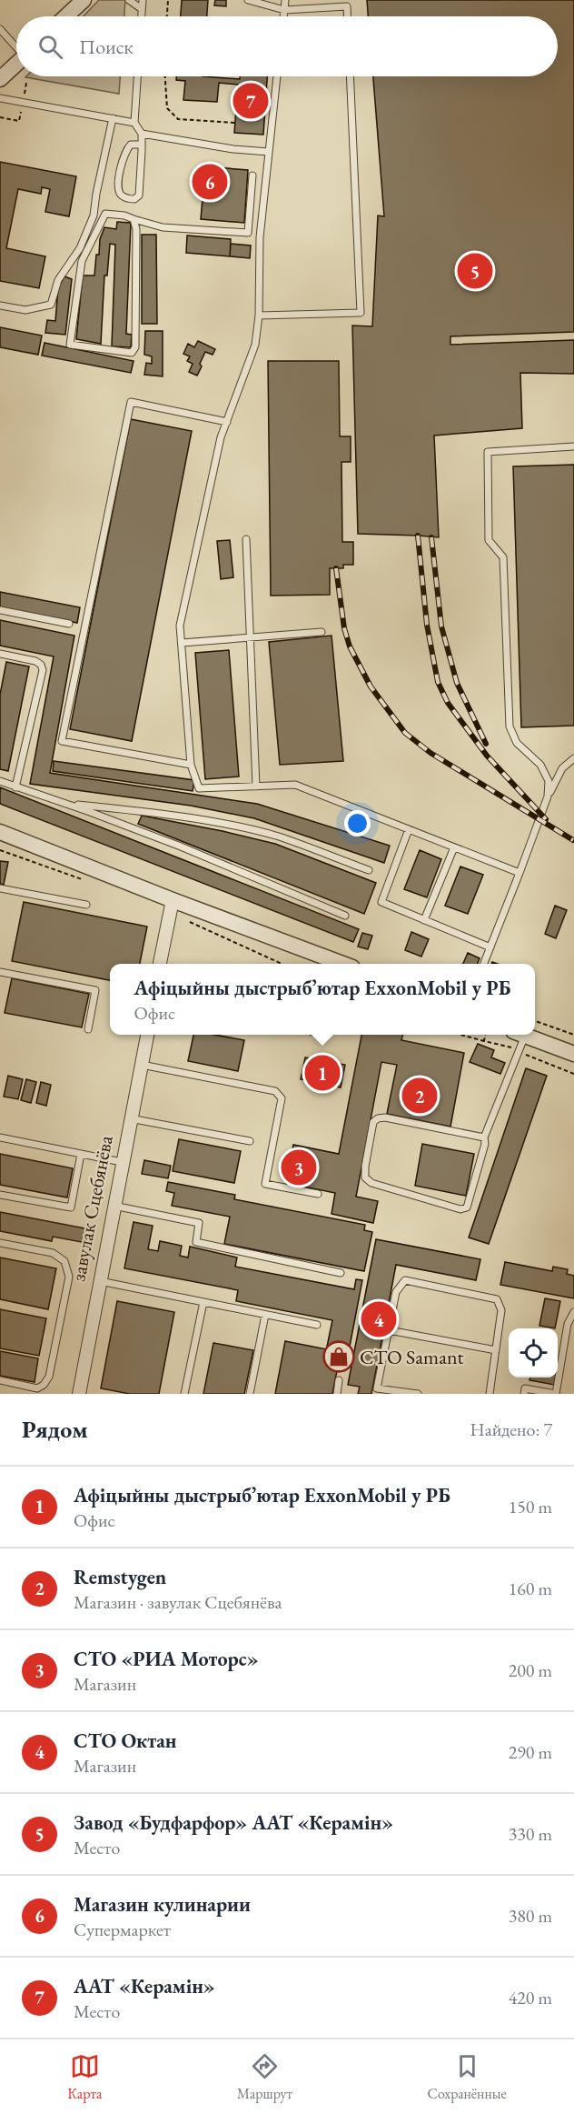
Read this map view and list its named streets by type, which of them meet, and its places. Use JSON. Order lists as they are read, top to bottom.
{
  "streets": {
    "street": ["завулак Сцебянёва"]
  },
  "places": {
    "shop": ["СТО Samant"]
  },
  "page": {
    "search": "Поиск",
    "pins": [
      "7",
      "6",
      "5",
      "1",
      "2",
      "3",
      "4"
    ],
    "popup": ["Афіцыйны дыстрыбʼютар ExxonMobil у РБ", "Офис"],
    "heading": ["Рядом", "Найдено: 7"],
    "list": [
      {
        "mark": "1",
        "name": "Афіцыйны дыстрыбʼютар ExxonMobil у РБ",
        "note": "Офис",
        "value": "150 m"
      },
      {
        "mark": "2",
        "name": "Remstygen",
        "note": "Магазин · завулак Сцебянёва",
        "value": "160 m"
      },
      {
        "mark": "3",
        "name": "СТО «РИА Моторс»",
        "note": "Магазин",
        "value": "200 m"
      },
      {
        "mark": "4",
        "name": "СТО Октан",
        "note": "Магазин",
        "value": "290 m"
      },
      {
        "mark": "5",
        "name": "Завод «Будфарфор» ААТ «Керамін»",
        "note": "Место",
        "value": "330 m"
      },
      {
        "mark": "6",
        "name": "Магазин кулинарии",
        "note": "Супермаркет",
        "value": "380 m"
      },
      {
        "mark": "7",
        "name": "ААТ «Керамін»",
        "note": "Место",
        "value": "420 m"
      }
    ],
    "nav": ["Карта", "Маршрут", "Сохранённые"]
  }
}
